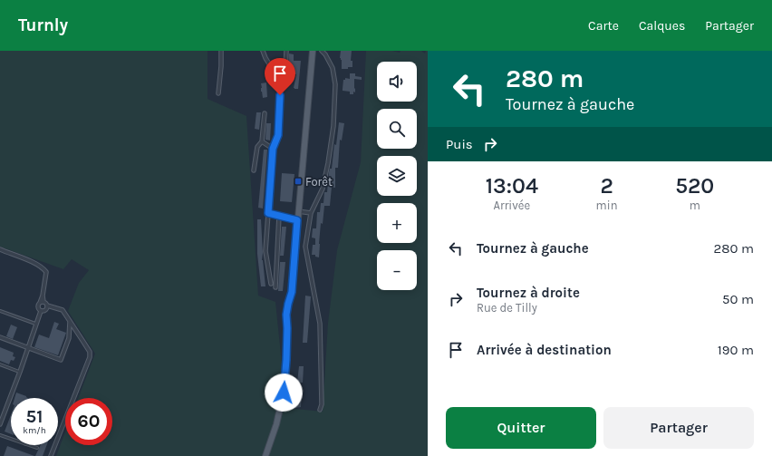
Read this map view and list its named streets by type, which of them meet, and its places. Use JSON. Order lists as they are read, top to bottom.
{
  "places": {
    "transit": ["Forêt"]
  },
  "page": {
    "header": "Turnly",
    "nav": ["Carte", "Calques", "Partager"],
    "turn": ["280 m", "Tournez à gauche"],
    "map_buttons": ["+", "−"],
    "then": "Puis",
    "eta": [
      "13:04",
      "Arrivée",
      "2",
      "min",
      "520",
      "m"
    ],
    "list": [
      {
        "name": "Tournez à gauche",
        "value": "280 m"
      },
      {
        "name": "Tournez à droite",
        "note": "Rue de Tilly",
        "value": "50 m"
      },
      {
        "name": "Arrivée à destination",
        "value": "190 m"
      }
    ],
    "speed": "51 km/h",
    "limit": "60",
    "buttons": ["Quitter", "Partager"]
  }
}
